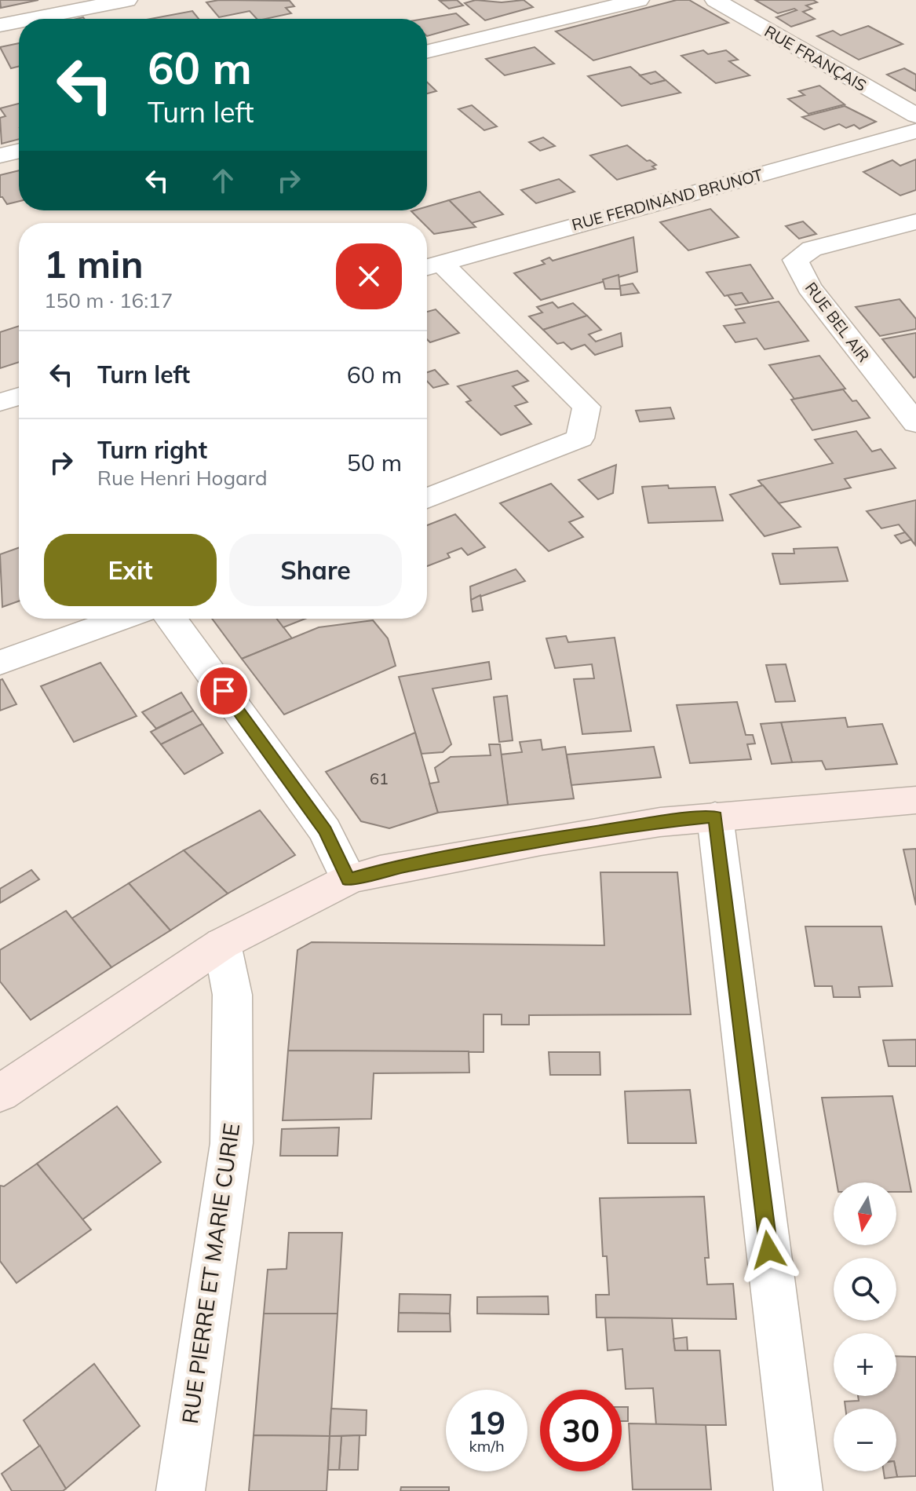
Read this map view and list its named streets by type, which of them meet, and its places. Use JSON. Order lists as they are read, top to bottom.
{
  "streets": {
    "street": [
      "RUE FRANÇAIS",
      "RUE FERDINAND BRUNOT",
      "RUE BEL AIR",
      "RUE PIERRE ET MARIE CURIE"
    ]
  },
  "house_numbers": ["61"],
  "north": "bottom",
  "page": {
    "turn": ["60 m", "Turn left"],
    "heading": ["1 min", "150 m · 16:17"],
    "list": [
      {
        "name": "Turn left",
        "value": "60 m"
      },
      {
        "name": "Turn right",
        "note": "Rue Henri Hogard",
        "value": "50 m"
      }
    ],
    "buttons": ["Exit", "Share"],
    "map_buttons": ["+", "−"],
    "speed": "19 km/h",
    "limit": "30"
  }
}
